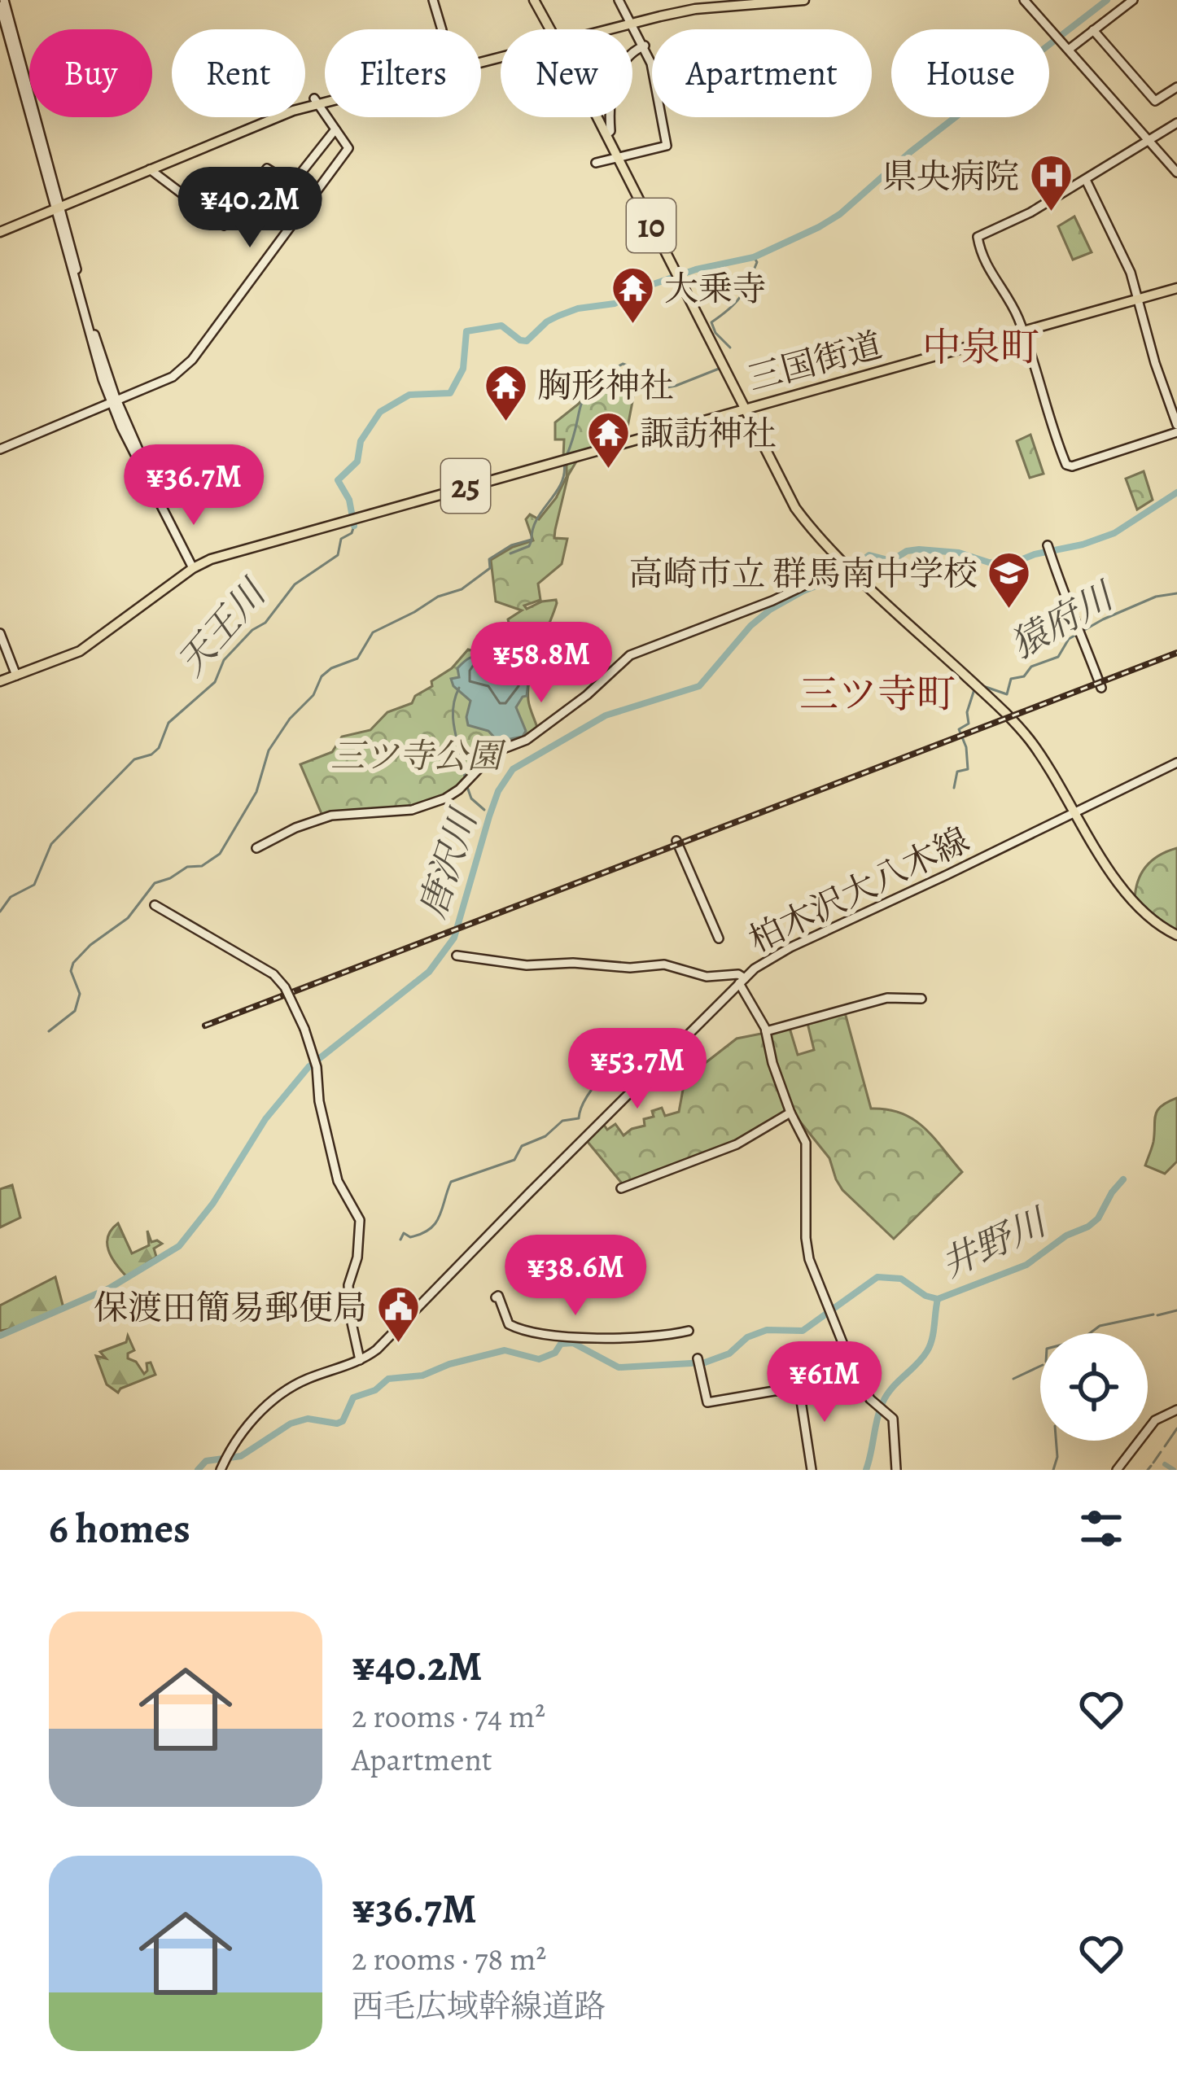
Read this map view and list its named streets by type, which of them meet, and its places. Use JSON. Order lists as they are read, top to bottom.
{
  "streets": {
    "main road": ["10", "三国街道", "25"],
    "street": ["柏木沢大八木線"]
  },
  "crossings": [
    ["10", "三国街道"],
    ["10", "柏木沢大八木線"]
  ],
  "districts": ["中泉町", "三ツ寺町"],
  "water": [
    "猿府川",
    "天王川",
    "唐沢川",
    "井野川"
  ],
  "parks": ["三ツ寺公園"],
  "places": {
    "hospital": ["県央病院"],
    "temple": ["大乗寺", "胸形神社", "諏訪神社"],
    "school or university": ["高崎市立 群馬南中学校"],
    "public building": ["保渡田簡易郵便局"]
  },
  "page": {
    "chip": [
      "Buy",
      "Rent",
      "Filters",
      "New",
      "Apartment",
      "House"
    ],
    "price": [
      "¥40.2M",
      "¥36.7M",
      "¥58.8M",
      "¥53.7M",
      "¥38.6M",
      "¥61M"
    ],
    "heading": "6 homes",
    "list": [
      {
        "name": "¥40.2M",
        "note": "2 rooms · 74 m² · Apartment"
      },
      {
        "name": "¥36.7M",
        "note": "2 rooms · 78 m² · 西毛広域幹線道路"
      }
    ]
  }
}
